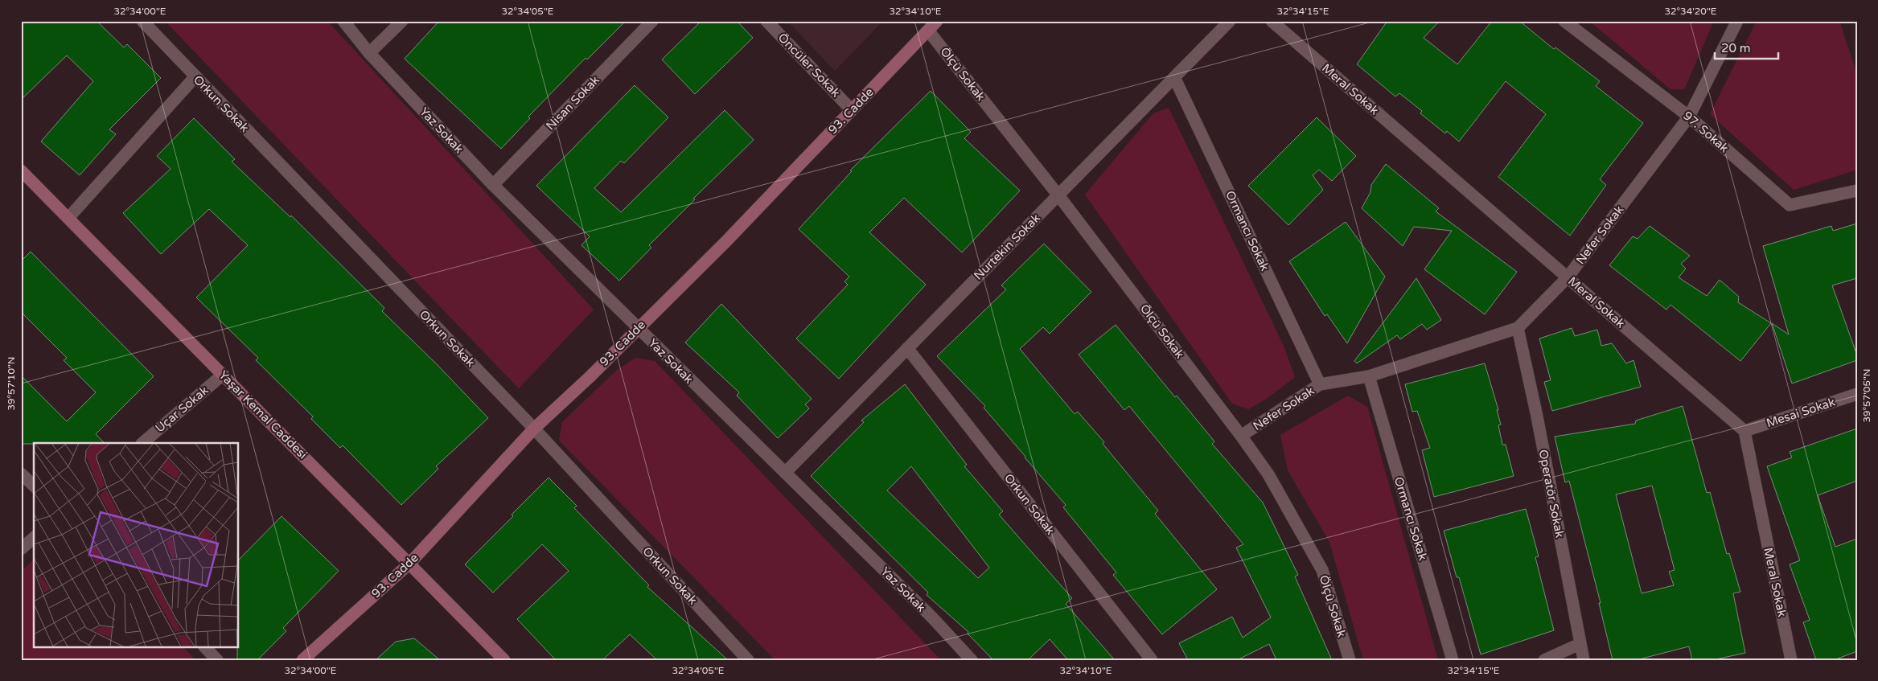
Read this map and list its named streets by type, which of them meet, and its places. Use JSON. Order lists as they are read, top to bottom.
{
  "streets": {
    "main road": ["93. Cadde", "Yaşar Kemal Caddesi"],
    "street": [
      "Öncüler Sokak",
      "Ölçü Sokak",
      "Meral Sokak",
      "Nisan Sokak",
      "Orkun Sokak",
      "Yaz Sokak",
      "97. Sokak",
      "Ormancı Sokak",
      "Nefer Sokak",
      "Nurtekin Sokak",
      "Uçar Sokak",
      "Mesai Sokak",
      "Operatör Sokak"
    ]
  },
  "crossings": [
    ["Öncüler Sokak", "93. Cadde"],
    ["Ölçü Sokak", "93. Cadde"],
    ["Ölçü Sokak", "Nefer Sokak"],
    ["Ölçü Sokak", "Nurtekin Sokak"],
    ["Meral Sokak", "Nefer Sokak"],
    ["Meral Sokak", "Mesai Sokak"],
    ["Nisan Sokak", "Yaz Sokak"],
    ["Orkun Sokak", "93. Cadde"],
    ["Orkun Sokak", "Nurtekin Sokak"],
    ["93. Cadde", "Yaz Sokak"],
    ["93. Cadde", "Yaşar Kemal Caddesi"],
    ["Yaz Sokak", "Nurtekin Sokak"],
    ["97. Sokak", "Nefer Sokak"],
    ["Ormancı Sokak", "Nefer Sokak"],
    ["Ormancı Sokak", "Nurtekin Sokak"],
    ["Nefer Sokak", "Operatör Sokak"],
    ["Uçar Sokak", "Yaşar Kemal Caddesi"]
  ],
  "scale_bar": "20 m",
  "coordinates": [
    "32°34'00\"E",
    "32°34'05\"E",
    "32°34'10\"E",
    "32°34'15\"E",
    "32°34'20\"E",
    "39°57'10\"N",
    "39°57'05\"N"
  ]
}
